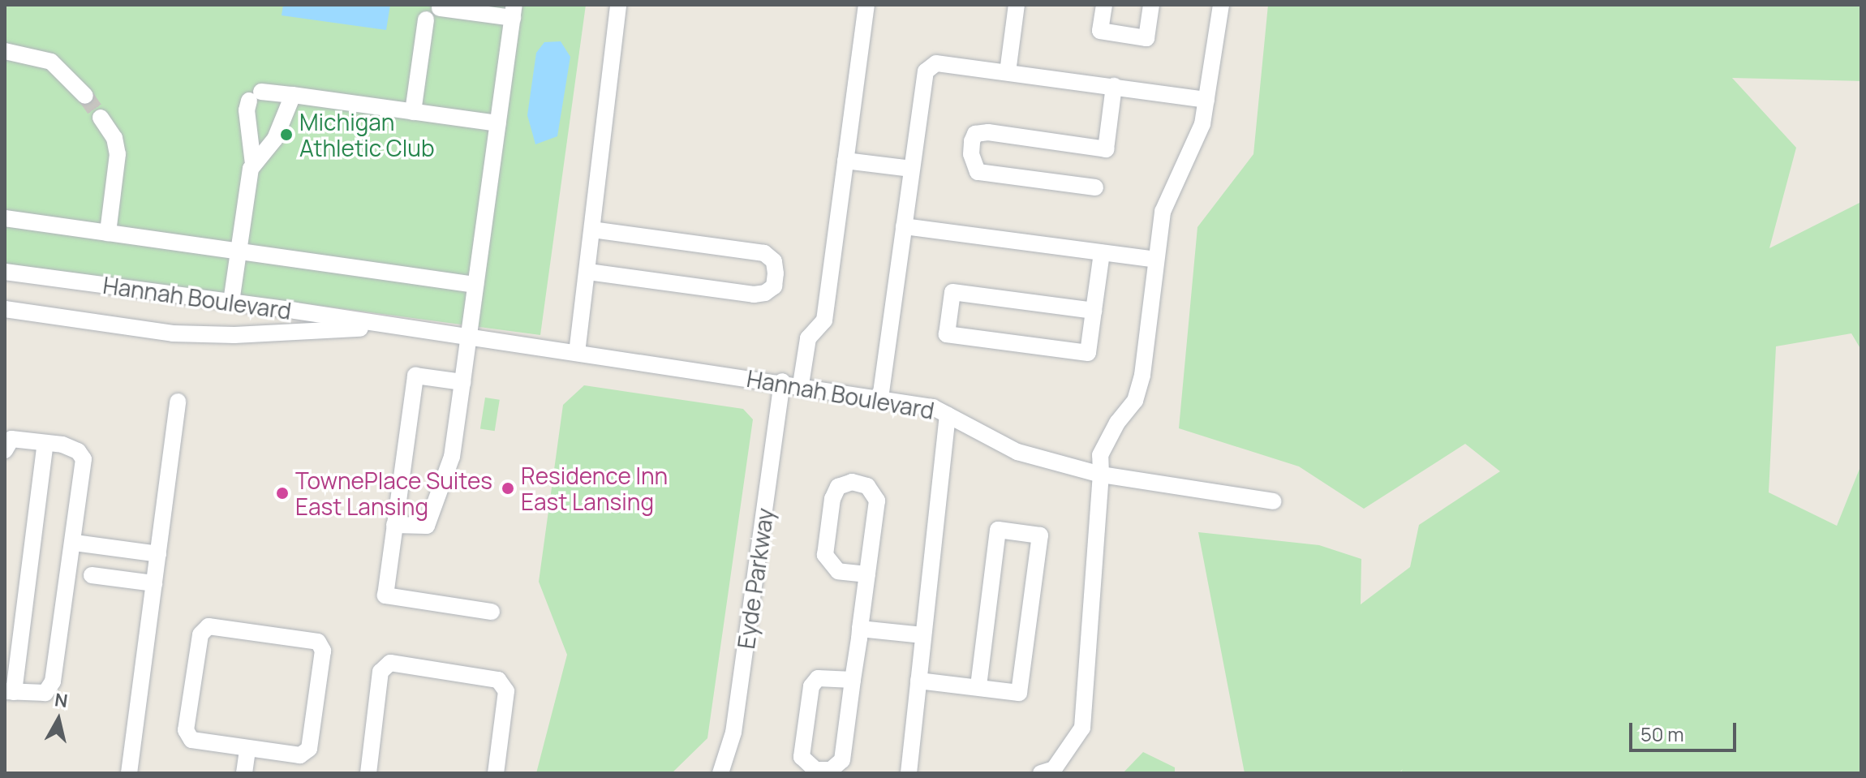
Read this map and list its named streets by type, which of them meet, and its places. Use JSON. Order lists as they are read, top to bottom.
{
  "streets": {
    "street": ["Hannah Boulevard", "Eyde Parkway"]
  },
  "crossings": [
    ["Hannah Boulevard", "Eyde Parkway"]
  ],
  "places": ["Michigan Athletic Club", "Residence Inn East Lansing", "TownePlace Suites East Lansing"],
  "scale_bar": "50 m",
  "north": "top"
}
